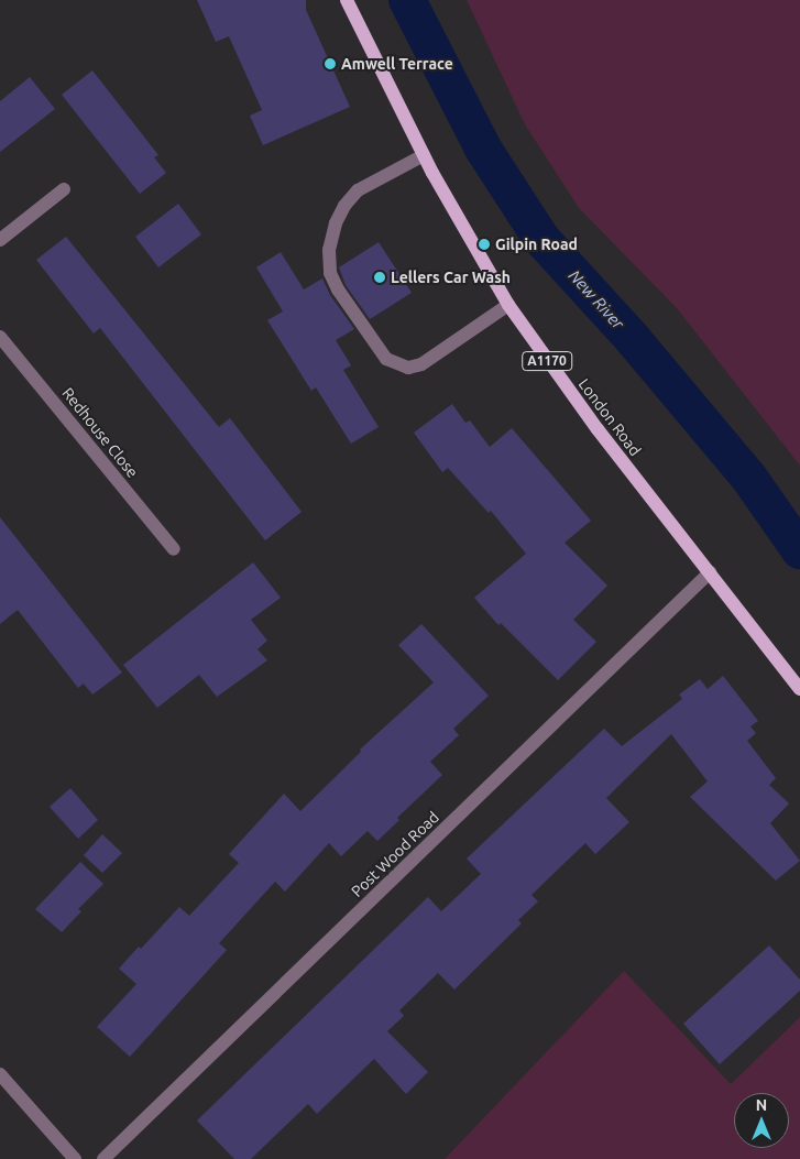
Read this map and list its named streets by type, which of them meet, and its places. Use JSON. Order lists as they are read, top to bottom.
{
  "streets": {
    "main road": ["A1170", "London Road"],
    "street": ["Redhouse Close", "Post Wood Road"]
  },
  "crossings": [
    ["London Road", "Post Wood Road"]
  ],
  "water": ["New River"],
  "places": ["Amwell Terrace", "Gilpin Road", "Lellers Car Wash"],
  "north": "top"
}
